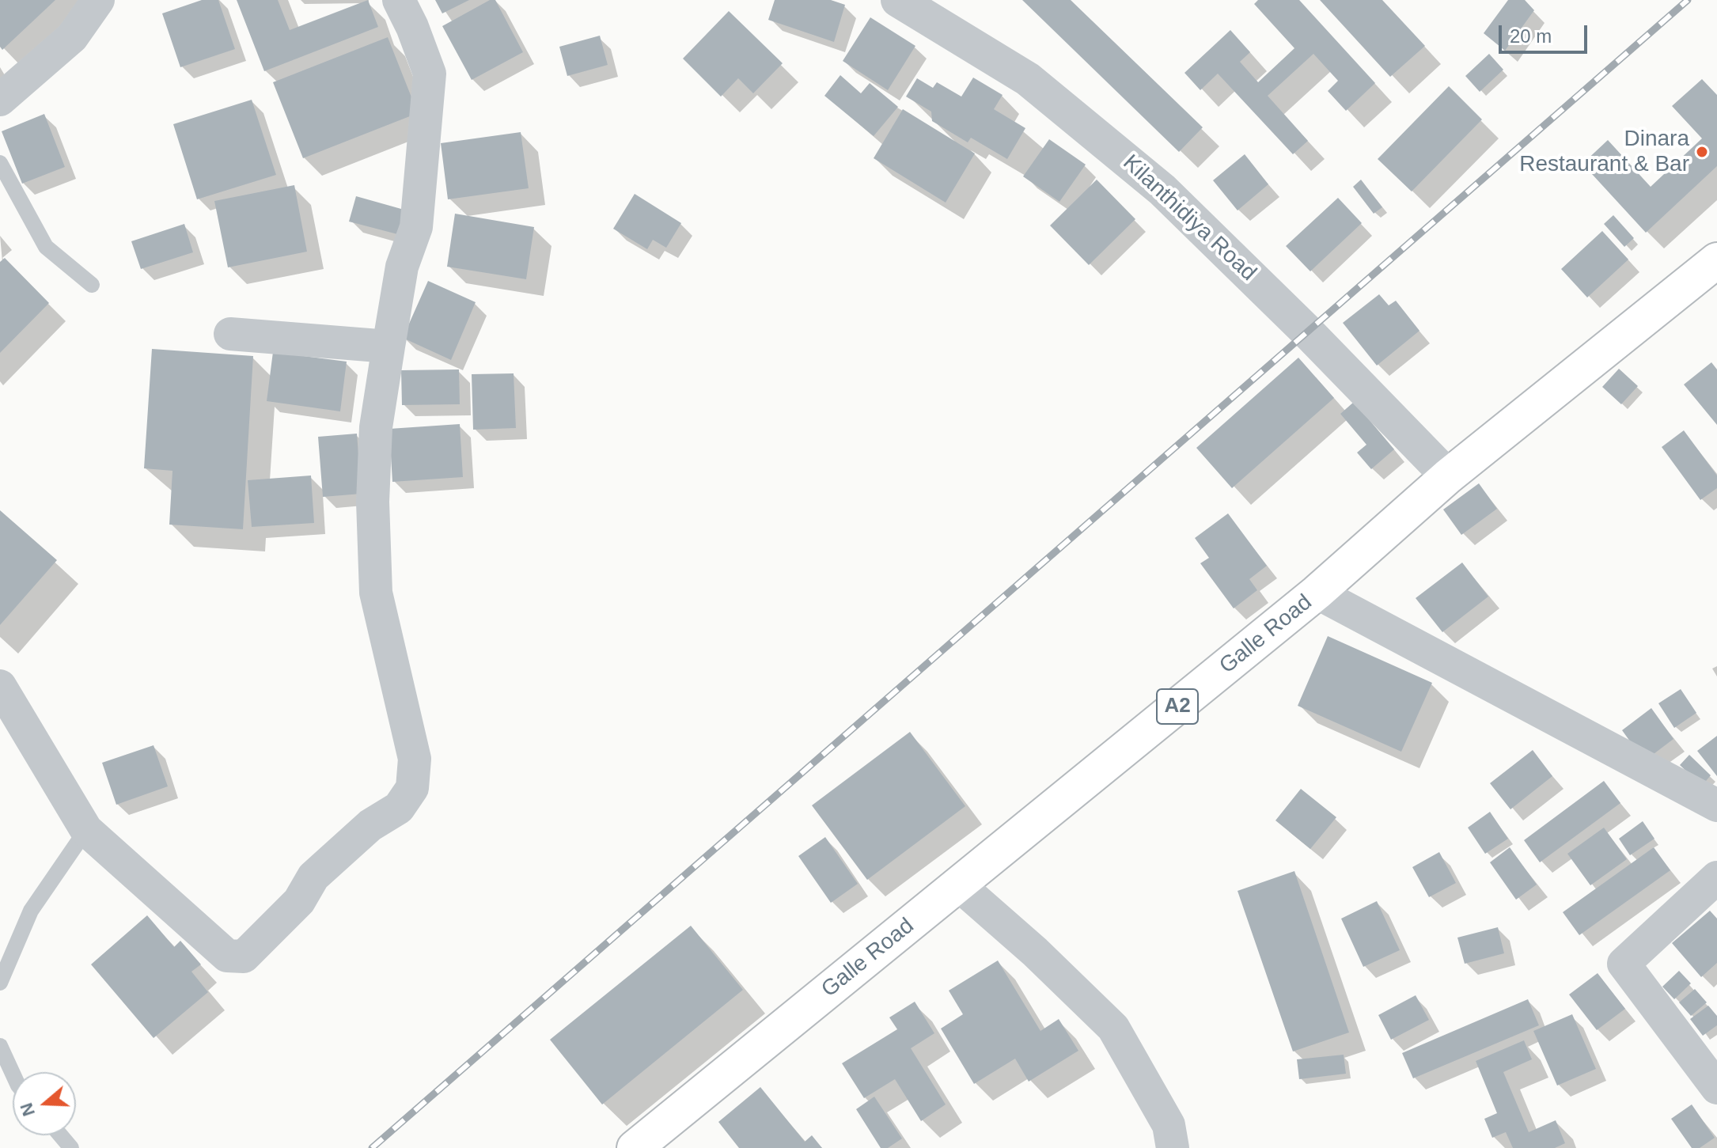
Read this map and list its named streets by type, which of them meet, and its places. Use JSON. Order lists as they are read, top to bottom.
{
  "streets": {
    "highway": ["Galle Road", "A2"],
    "street": ["Kilanthidiya Road"]
  },
  "crossings": [
    ["Kilanthidiya Road", "Galle Road"]
  ],
  "places": ["Dinara Restaurant & Bar"],
  "scale_bar": "20 m",
  "north": "left"
}
